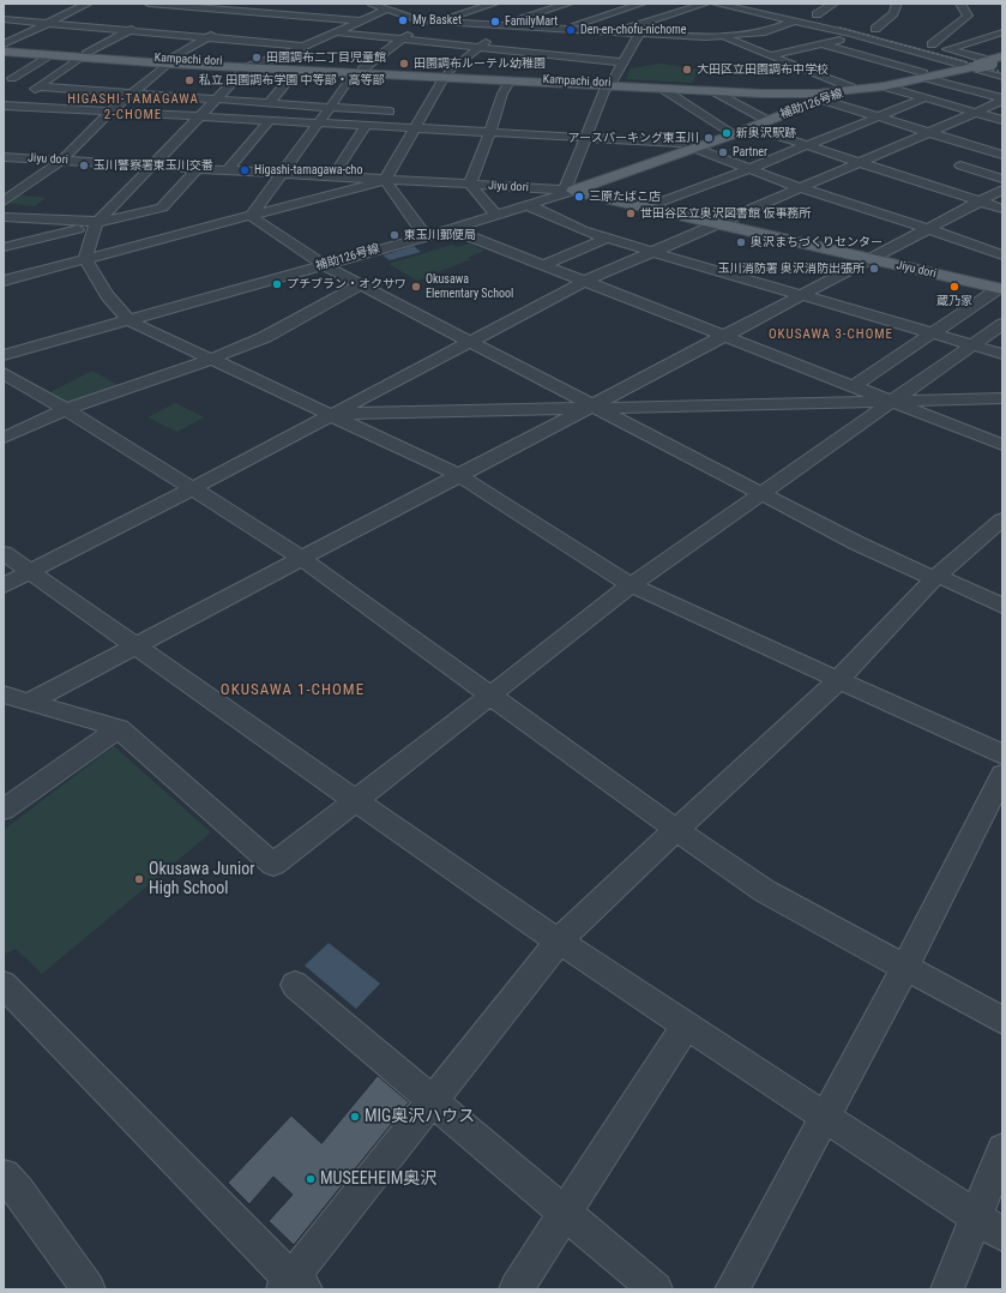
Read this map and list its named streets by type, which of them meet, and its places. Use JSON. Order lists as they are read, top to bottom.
{
  "streets": {
    "main road": ["Kampachi dori", "補助126号線", "Jiyu dori"]
  },
  "crossings": [
    ["Kampachi dori", "補助126号線"],
    ["補助126号線", "Jiyu dori"]
  ],
  "districts": ["HIGASHI-TAMAGAWA 2-CHOME", "OKUSAWA 3-CHOME", "OKUSAWA 1-CHOME"],
  "places": [
    "My Basket",
    "FamilyMart",
    "Den-en-chofu-nichome",
    "田園調布二丁目児童館",
    "田園調布ルーテル幼稚園",
    "大田区立田園調布中学校",
    "私立 田園調布学園 中等部・高等部",
    "新奥沢駅跡",
    "アースパーキング東玉川",
    "Partner",
    "玉川警察署東玉川交番",
    "Higashi-tamagawa-cho",
    "三原たばこ店",
    "世田谷区立奥沢図書館 仮事務所",
    "東玉川郵便局",
    "奥沢まちづくりセンター",
    "玉川消防署 奥沢消防出張所",
    "プチブラン・オクサワ",
    "Okusawa Elementary School",
    "蔵乃家",
    "Okusawa Junior High School",
    "MIG奥沢ハウス",
    "MUSEEHEIM奥沢"
  ]
}
